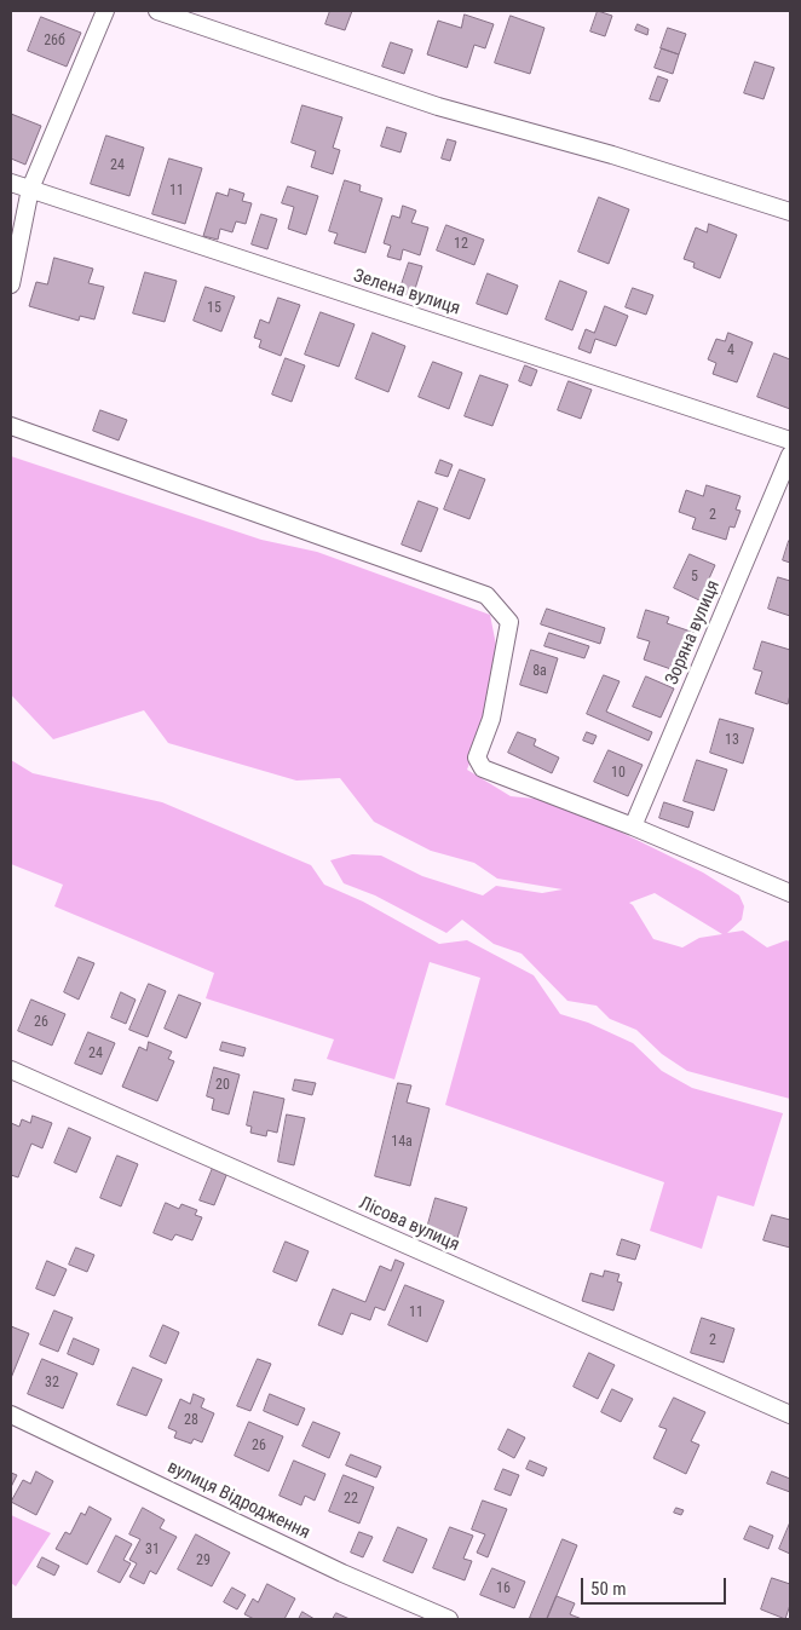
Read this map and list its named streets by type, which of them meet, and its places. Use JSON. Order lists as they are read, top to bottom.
{
  "streets": {
    "street": [
      "Зелена вулиця",
      "Зоряна вулиця",
      "Лісова вулиця",
      "вулиця Відродження"
    ]
  },
  "house_numbers": [
    "26б",
    "24",
    "11",
    "12",
    "15",
    "4",
    "2",
    "5",
    "8а",
    "13",
    "10",
    "26",
    "24",
    "20",
    "14а",
    "11",
    "2",
    "32",
    "28",
    "26",
    "22",
    "31",
    "29",
    "16"
  ],
  "scale_bar": "50 m"
}
